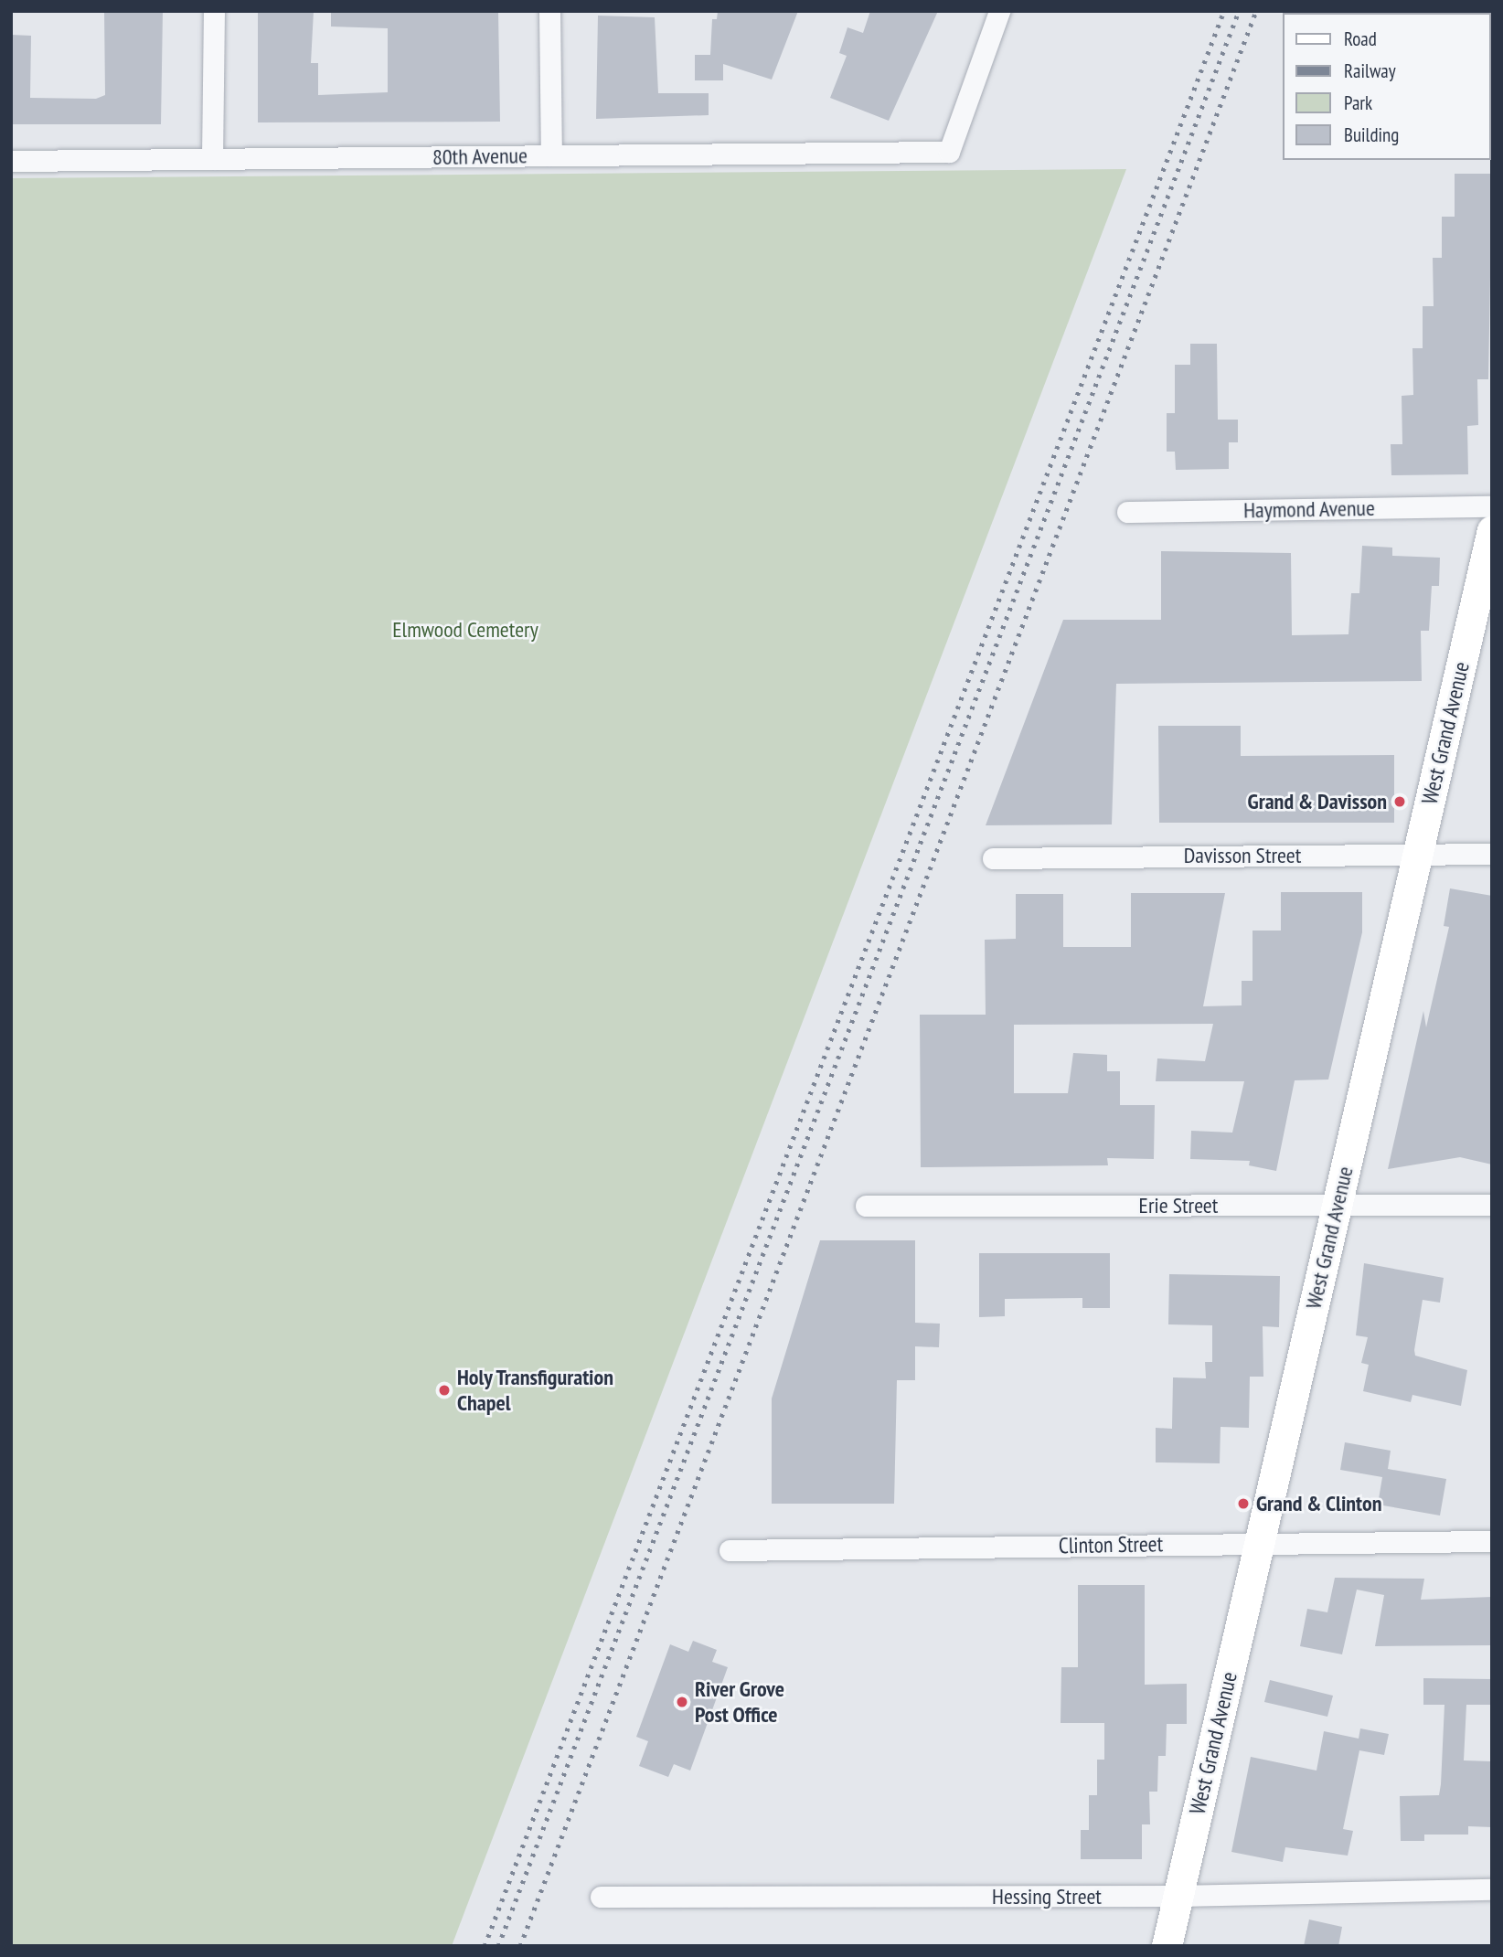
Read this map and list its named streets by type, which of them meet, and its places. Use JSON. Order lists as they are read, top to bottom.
{
  "streets": {
    "main road": ["West Grand Avenue"],
    "street": [
      "80th Avenue",
      "Haymond Avenue",
      "Davisson Street",
      "Erie Street",
      "Clinton Street",
      "Hessing Street"
    ]
  },
  "crossings": [
    ["West Grand Avenue", "Davisson Street"],
    ["West Grand Avenue", "Erie Street"],
    ["West Grand Avenue", "Clinton Street"],
    ["West Grand Avenue", "Hessing Street"]
  ],
  "parks": ["Elmwood Cemetery"],
  "places": [
    "Grand & Davisson",
    "Holy Transfiguration Chapel",
    "Grand & Clinton",
    "River Grove Post Office"
  ],
  "legend": [
    "Road",
    "Railway",
    "Park",
    "Building"
  ]
}
